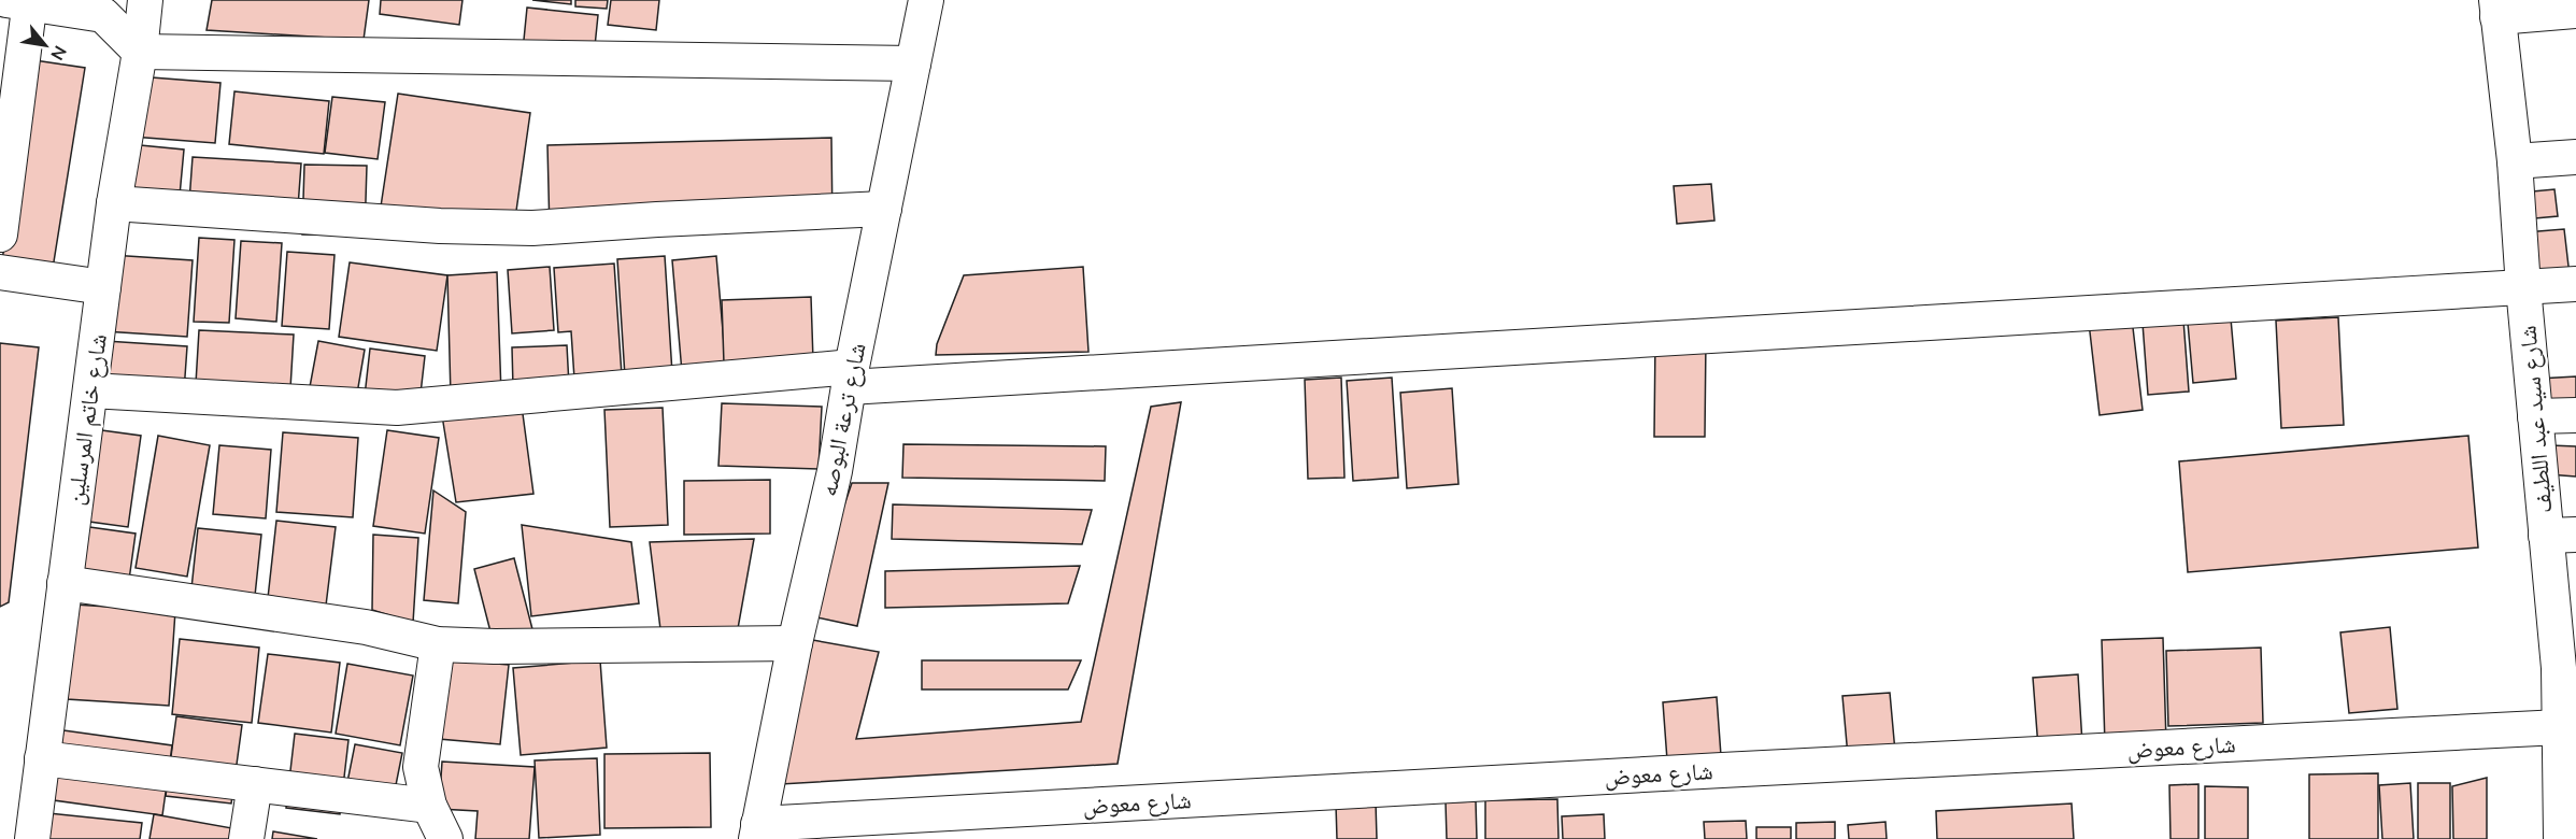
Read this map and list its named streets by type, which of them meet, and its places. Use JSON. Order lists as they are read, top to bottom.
{
  "streets": {
    "street": [
      "شارع خاتم المرسلين",
      "شارع ترعة البوصه",
      "شارع سيد عبد اللطيف",
      "شارع معوض"
    ]
  },
  "crossings": [
    ["شارع ترعة البوصه", "شارع معوض"],
    ["شارع سيد عبد اللطيف", "شارع معوض"]
  ],
  "north": "bottom right"
}
